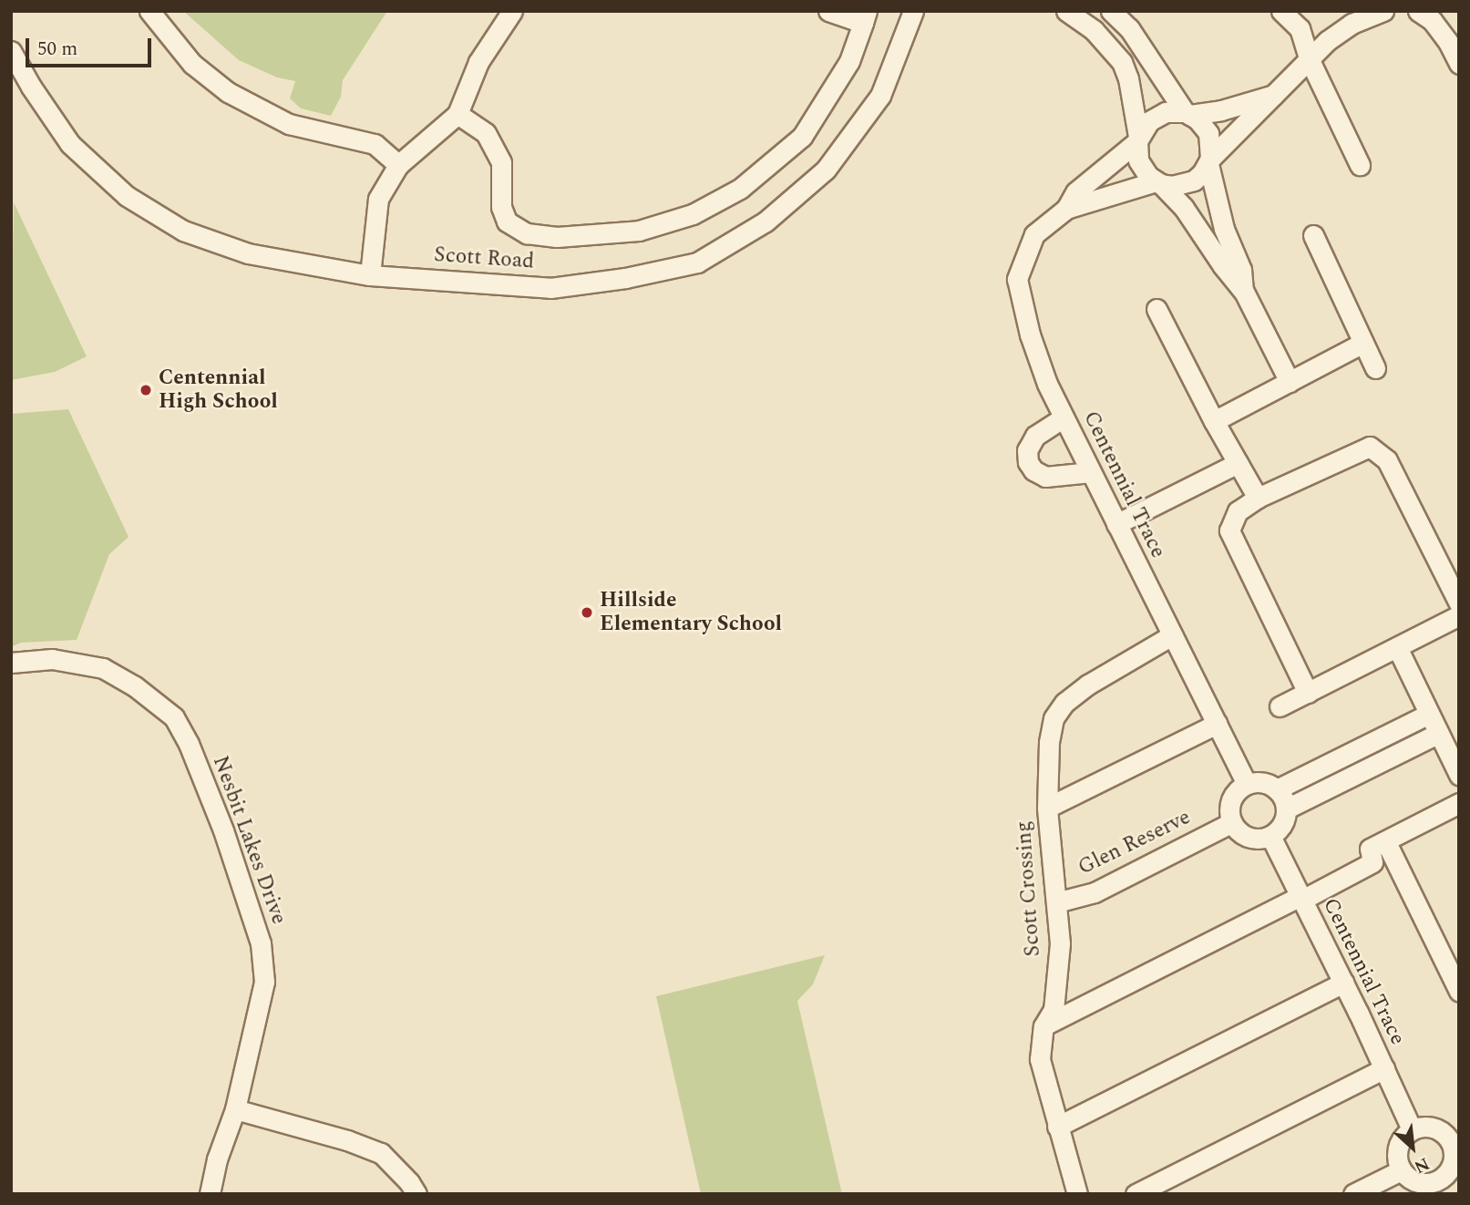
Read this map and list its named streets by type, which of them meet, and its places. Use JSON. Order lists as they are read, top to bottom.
{
  "streets": {
    "street": [
      "Scott Road",
      "Centennial Trace",
      "Nesbit Lakes Drive",
      "Glen Reserve",
      "Scott Crossing"
    ]
  },
  "crossings": [
    ["Centennial Trace", "Glen Reserve"],
    ["Centennial Trace", "Scott Crossing"],
    ["Glen Reserve", "Scott Crossing"]
  ],
  "places": ["Centennial High School", "Hillside Elementary School"],
  "scale_bar": "50 m",
  "north": "bottom right"
}
